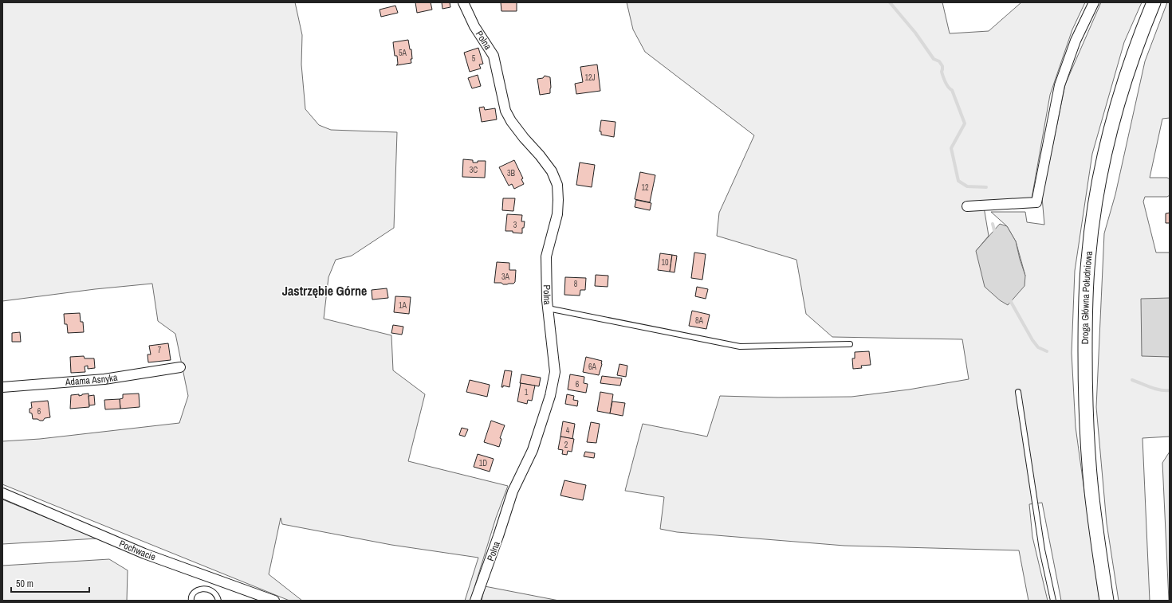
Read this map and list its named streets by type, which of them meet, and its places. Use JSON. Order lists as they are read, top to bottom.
{
  "streets": {
    "main road": ["Droga Główna Południowa"],
    "street": ["Polna", "Adama Asnyka", "Pochwacie"]
  },
  "districts": ["Jastrzębie Górne"],
  "house_numbers": [
    "5A",
    "5",
    "12J",
    "3C",
    "3B",
    "12",
    "3",
    "10",
    "3A",
    "8",
    "1A",
    "8A",
    "7",
    "6A",
    "6",
    "1",
    "6",
    "4",
    "2",
    "1D"
  ],
  "scale_bar": "50 m"
}
